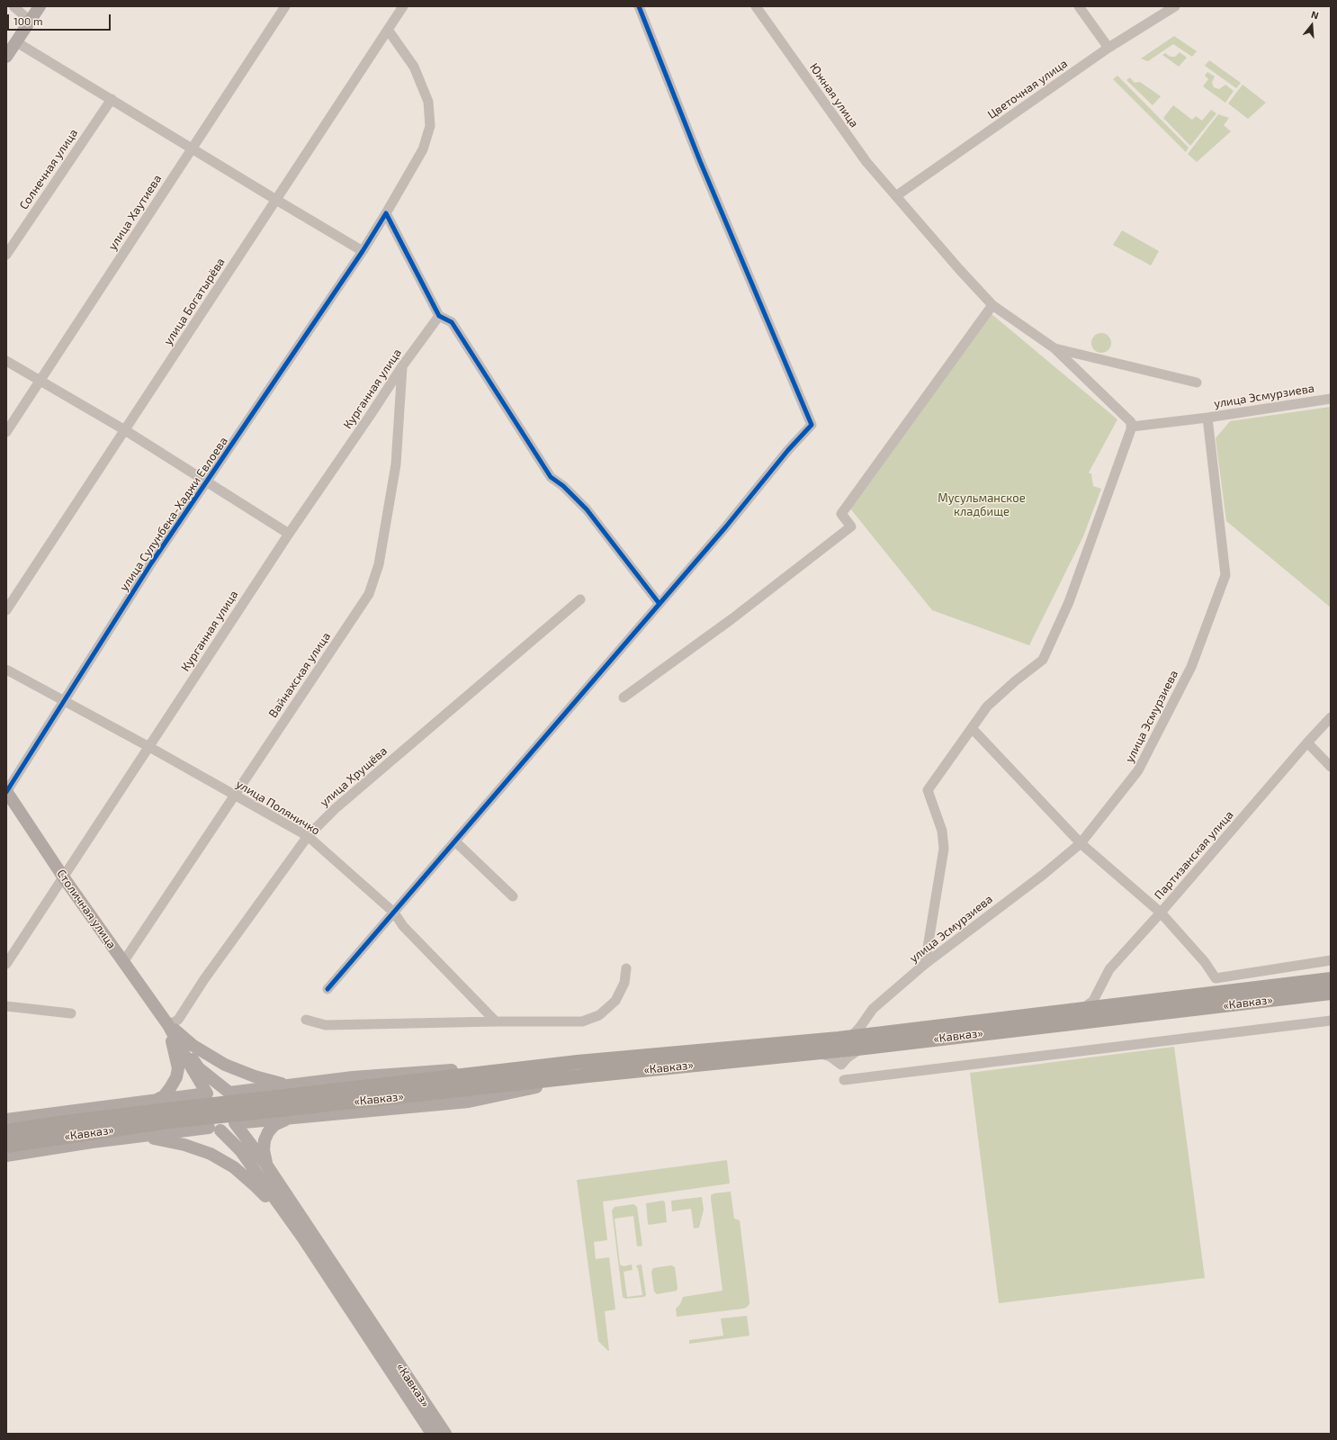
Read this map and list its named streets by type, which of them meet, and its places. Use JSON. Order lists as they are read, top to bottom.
{
  "streets": {
    "highway": ["«Кавказ»"],
    "main road": ["Столичная улица"],
    "street": [
      "Цветочная улица",
      "Южная улица",
      "Солнечная улица",
      "улица Хаутиева",
      "улица Богатырёва",
      "Курганная улица",
      "улица Эсмурзиева",
      "улица Сулунбека-Хаджи Евлоева",
      "Вайнахская улица",
      "улица Хрущёва",
      "улица Поляничко",
      "Партизанская улица"
    ]
  },
  "crossings": [
    ["Цветочная улица", "Южная улица"],
    ["улица Богатырёва", "улица Сулунбека-Хаджи Евлоева"],
    ["Курганная улица", "Вайнахская улица"],
    ["Курганная улица", "улица Поляничко"],
    ["Курганная улица", "Столичная улица"],
    ["улица Эсмурзиева", "«Кавказ»"],
    ["улица Сулунбека-Хаджи Евлоева", "улица Поляничко"],
    ["улица Сулунбека-Хаджи Евлоева", "Столичная улица"],
    ["Вайнахская улица", "улица Поляничко"],
    ["Вайнахская улица", "Столичная улица"],
    ["улица Хрущёва", "улица Поляничко"],
    ["улица Хрущёва", "Столичная улица"],
    ["Партизанская улица", "«Кавказ»"]
  ],
  "parks": ["Мусульманское кладбище"],
  "scale_bar": "100 m",
  "north": "top"
}
